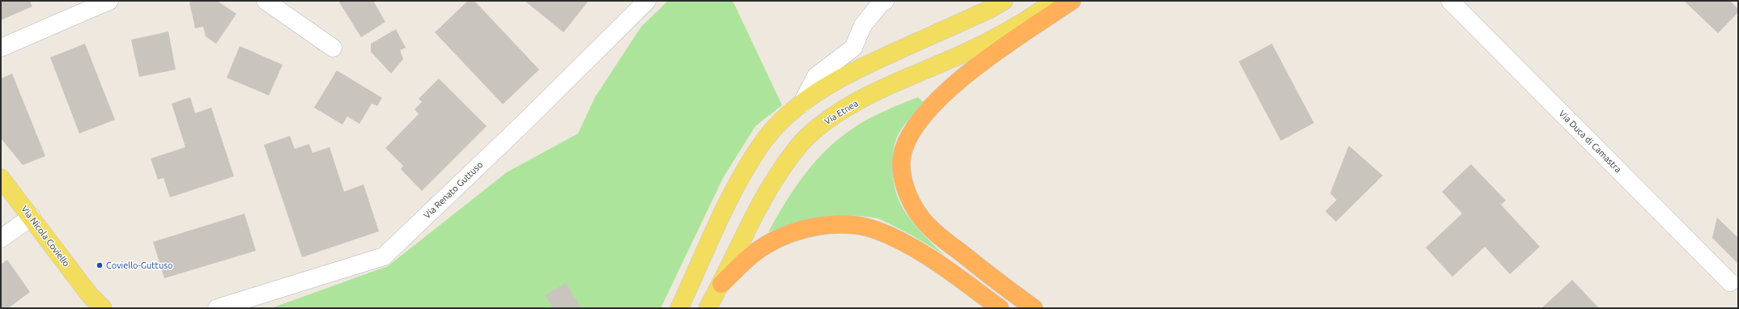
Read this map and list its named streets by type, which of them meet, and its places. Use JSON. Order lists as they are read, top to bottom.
{
  "streets": {
    "main road": ["Via Etnea", "Via Nicola Coviello"],
    "street": ["Via Duca di Camastra", "Via Renato Guttuso"]
  },
  "places": ["Coviello-Guttuso"]
}
